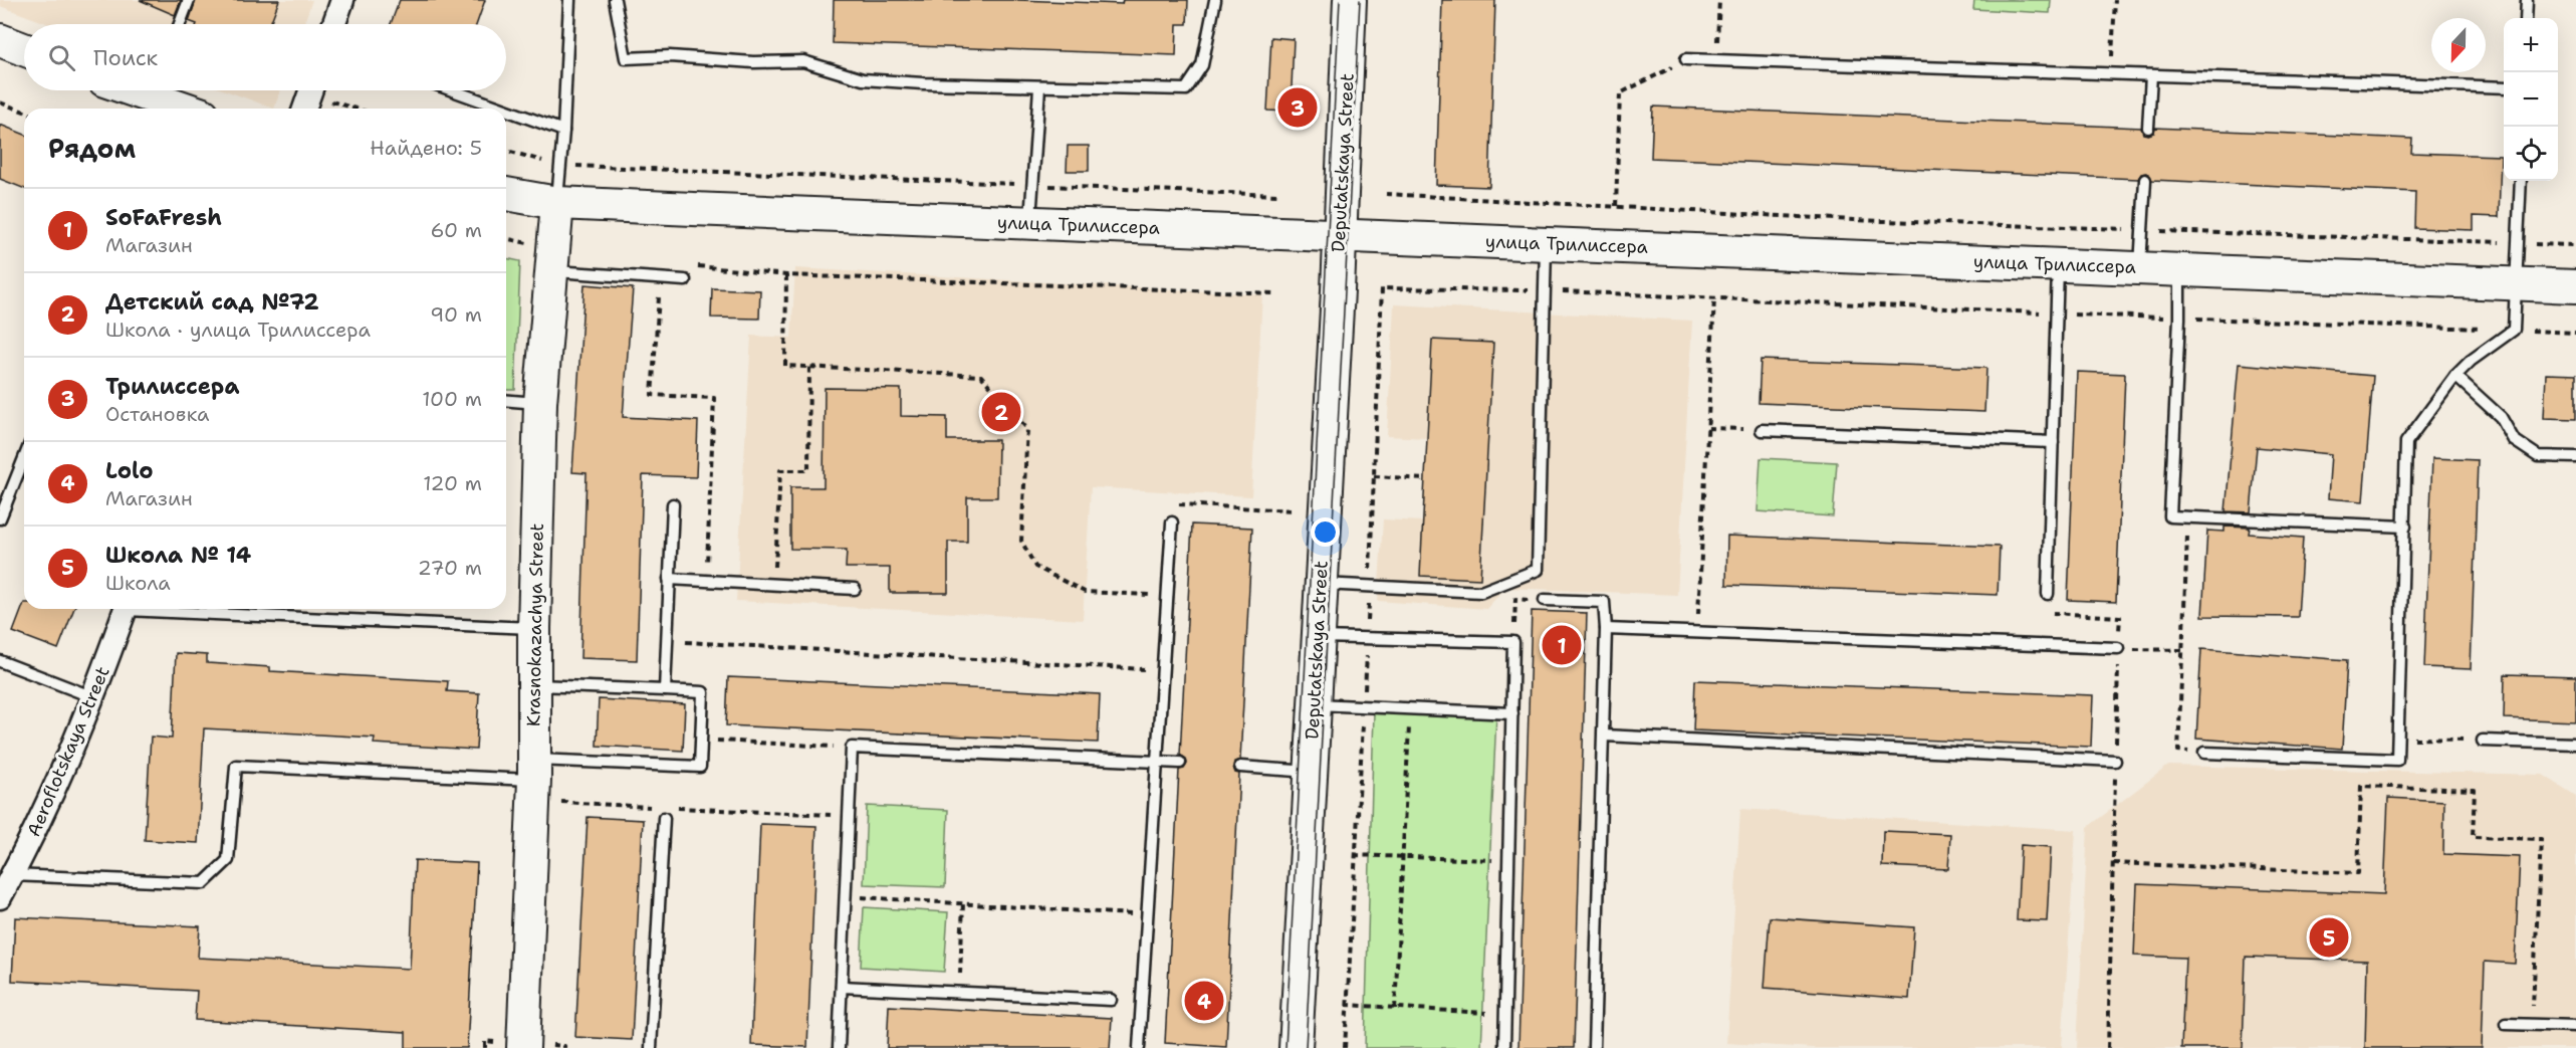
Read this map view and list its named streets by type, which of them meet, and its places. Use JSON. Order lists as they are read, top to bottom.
{
  "streets": {
    "street": [
      "Deputatskaya Street",
      "улица Трилиссера",
      "Krasnokazachya Street",
      "Aeroflotskaya Street"
    ]
  },
  "crossings": [
    ["Deputatskaya Street", "улица Трилиссера"],
    ["улица Трилиссера", "Krasnokazachya Street"]
  ],
  "north": "bottom",
  "page": {
    "map_buttons": ["+", "−"],
    "search": "Поиск",
    "pins": [
      "3",
      "2",
      "1",
      "5",
      "4"
    ],
    "heading": ["Рядом", "Найдено: 5"],
    "list": [
      {
        "mark": "1",
        "name": "SoFaFresh",
        "note": "Магазин",
        "value": "60 m"
      },
      {
        "mark": "2",
        "name": "Детский сад №72",
        "note": "Школа · улица Трилиссера",
        "value": "90 m"
      },
      {
        "mark": "3",
        "name": "Трилиссера",
        "note": "Остановка",
        "value": "100 m"
      },
      {
        "mark": "4",
        "name": "Lolo",
        "note": "Магазин",
        "value": "120 m"
      },
      {
        "mark": "5",
        "name": "Школа № 14",
        "note": "Школа",
        "value": "270 m"
      }
    ]
  }
}
